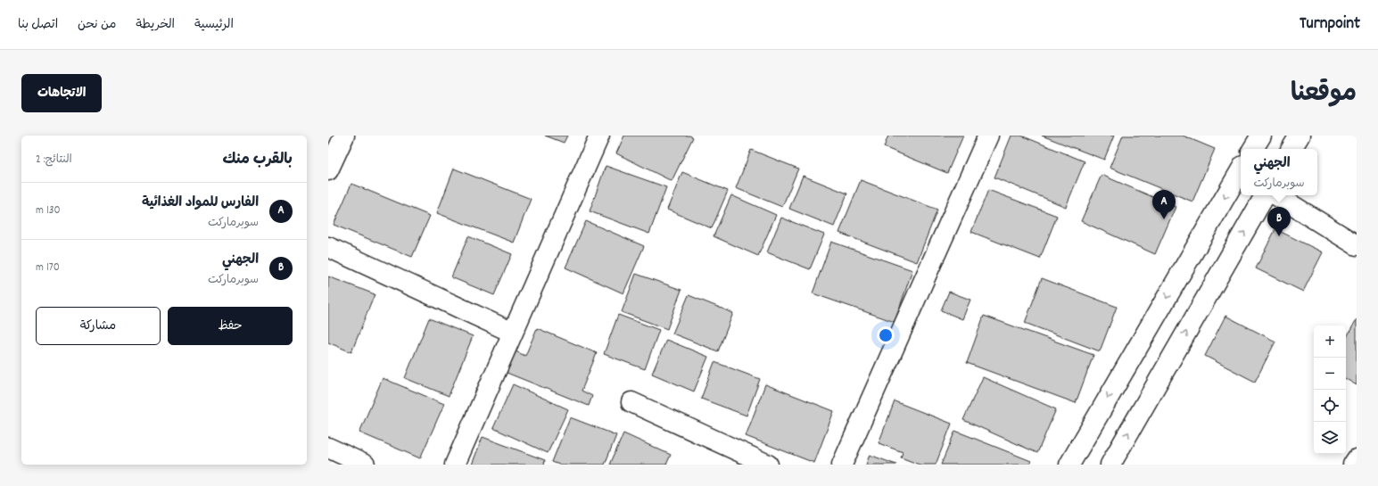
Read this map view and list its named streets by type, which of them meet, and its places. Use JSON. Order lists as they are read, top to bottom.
{
  "page": {
    "header": "Turnpoint",
    "nav": [
      "الرئيسية",
      "الخريطة",
      "من نحن",
      "اتصل بنا"
    ],
    "title": "موقعنا",
    "buttons": [
      "الاتجاهات",
      ["حفظ", "مشاركة"]
    ],
    "heading": ["بالقرب منك", "النتائج: 2"],
    "popup": ["الجهني", "سوبرماركت"],
    "list": [
      {
        "mark": "A",
        "name": "الفارس للمواد الغذائية",
        "note": "سوبرماركت",
        "value": "130 m"
      },
      {
        "mark": "B",
        "name": "الجهني",
        "note": "سوبرماركت",
        "value": "170 m"
      }
    ],
    "pins": ["A", "B"],
    "map_buttons": ["+", "−"]
  }
}
